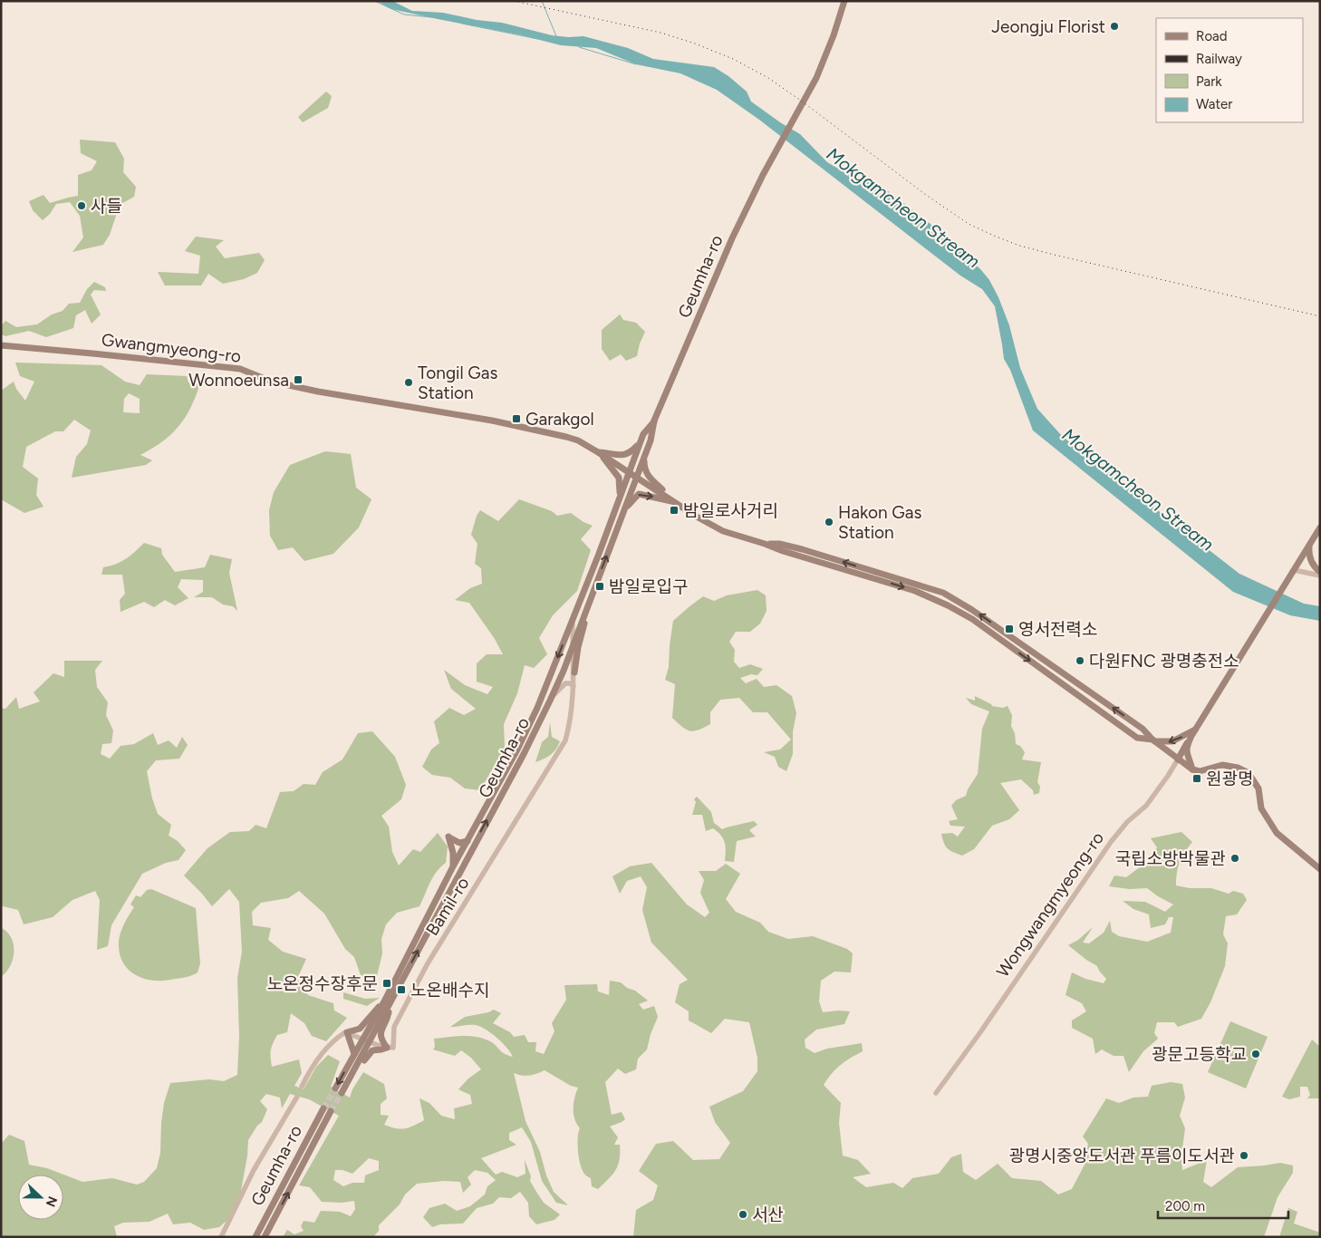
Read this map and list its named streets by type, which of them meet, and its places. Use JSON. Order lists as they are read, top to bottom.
{
  "streets": {
    "main road": ["Geumha-ro", "Gwangmyeong-ro", "Wongwangmyeong-ro"],
    "street": ["Bamil-ro"]
  },
  "crossings": [
    ["Geumha-ro", "Gwangmyeong-ro"],
    ["Geumha-ro", "Bamil-ro"],
    ["Gwangmyeong-ro", "Wongwangmyeong-ro"]
  ],
  "water": ["Mokgamcheon Stream"],
  "places": {
    "other": [
      "Jeongju Florist",
      "사들",
      "Tongil Gas Station",
      "Hakon Gas Station",
      "다원FNC 광명충전소",
      "국립소방박물관",
      "광문고등학교",
      "광명시중앙도서관 푸름이도서관",
      "서산"
    ],
    "transit": [
      "Wonnoeunsa",
      "Garakgol",
      "밤일로사거리",
      "밤일로입구",
      "영서전력소",
      "원광명",
      "노온정수장후문",
      "노온배수지"
    ]
  },
  "legend": [
    "Road",
    "Railway",
    "Park",
    "Water"
  ],
  "scale_bar": "200 m",
  "north": "right"
}
